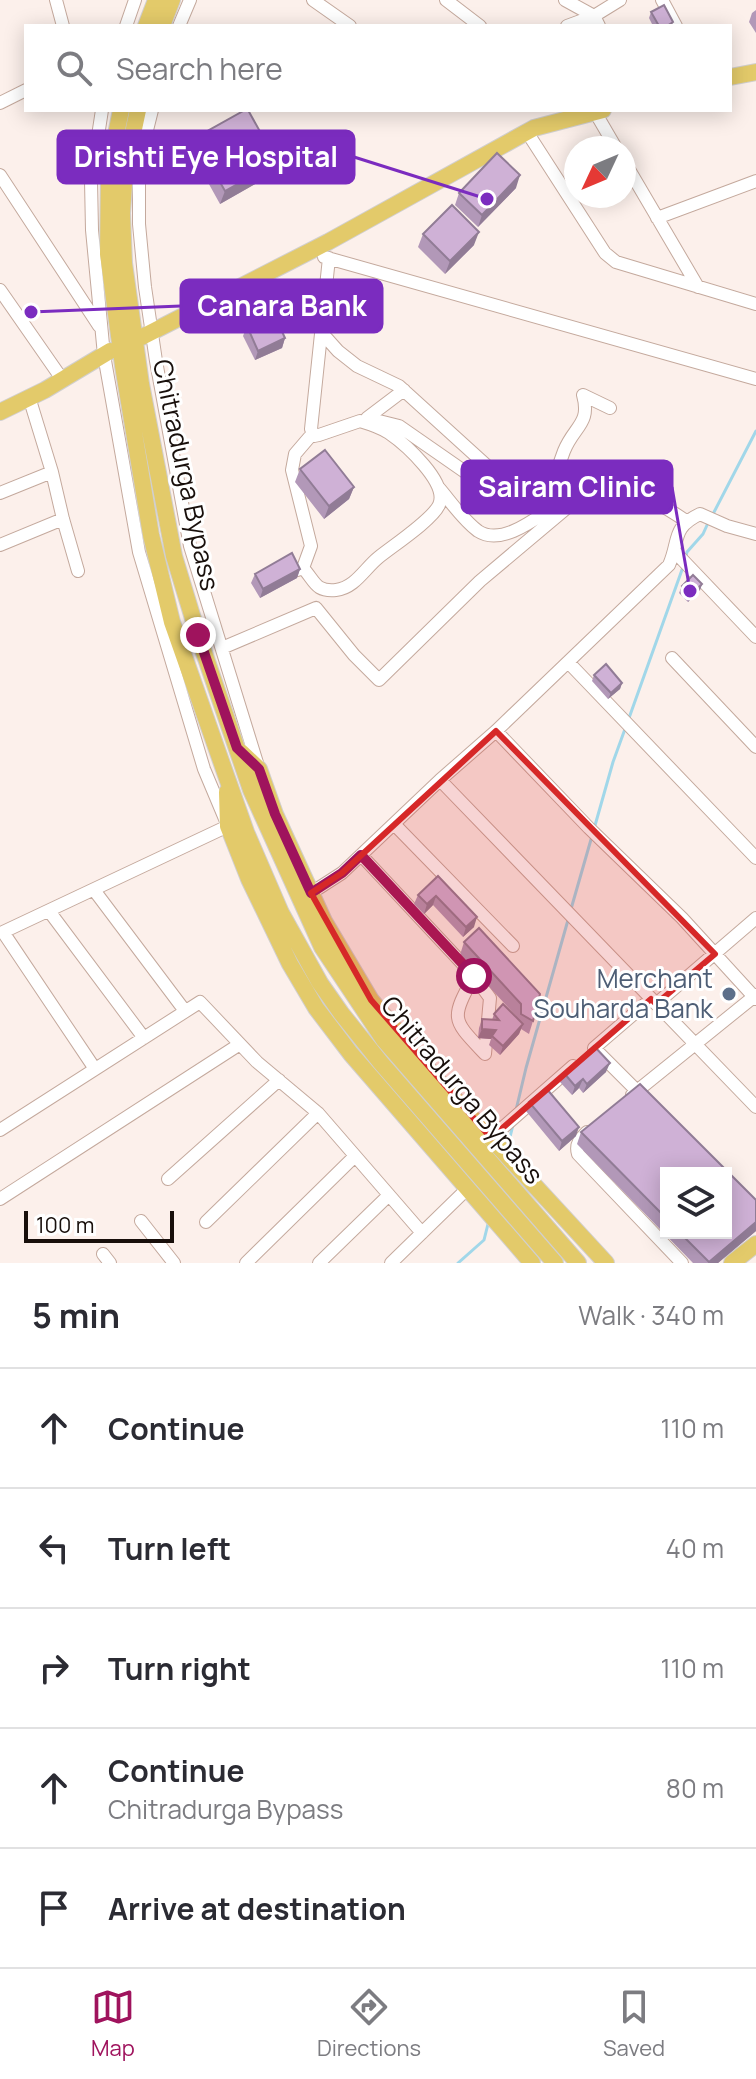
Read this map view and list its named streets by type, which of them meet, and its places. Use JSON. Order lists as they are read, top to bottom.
{
  "streets": {
    "main road": ["Chitradurga Bypass"]
  },
  "places": [
    "Drishti Eye Hospital",
    "Canara Bank",
    "Sairam Clinic",
    "Merchant Souharda Bank"
  ],
  "scale_bar": "100 m",
  "north": "bottom left",
  "page": {
    "search": "Search here",
    "scale": "100 m",
    "heading": ["5 min", "Walk · 340 m"],
    "list": [
      ["Continue", "110 m"],
      ["Turn left", "40 m"],
      ["Turn right", "110 m"],
      ["Continue", "Chitradurga Bypass", "80 m"],
      "Arrive at destination"
    ],
    "nav": ["Map", "Directions", "Saved"]
  }
}
